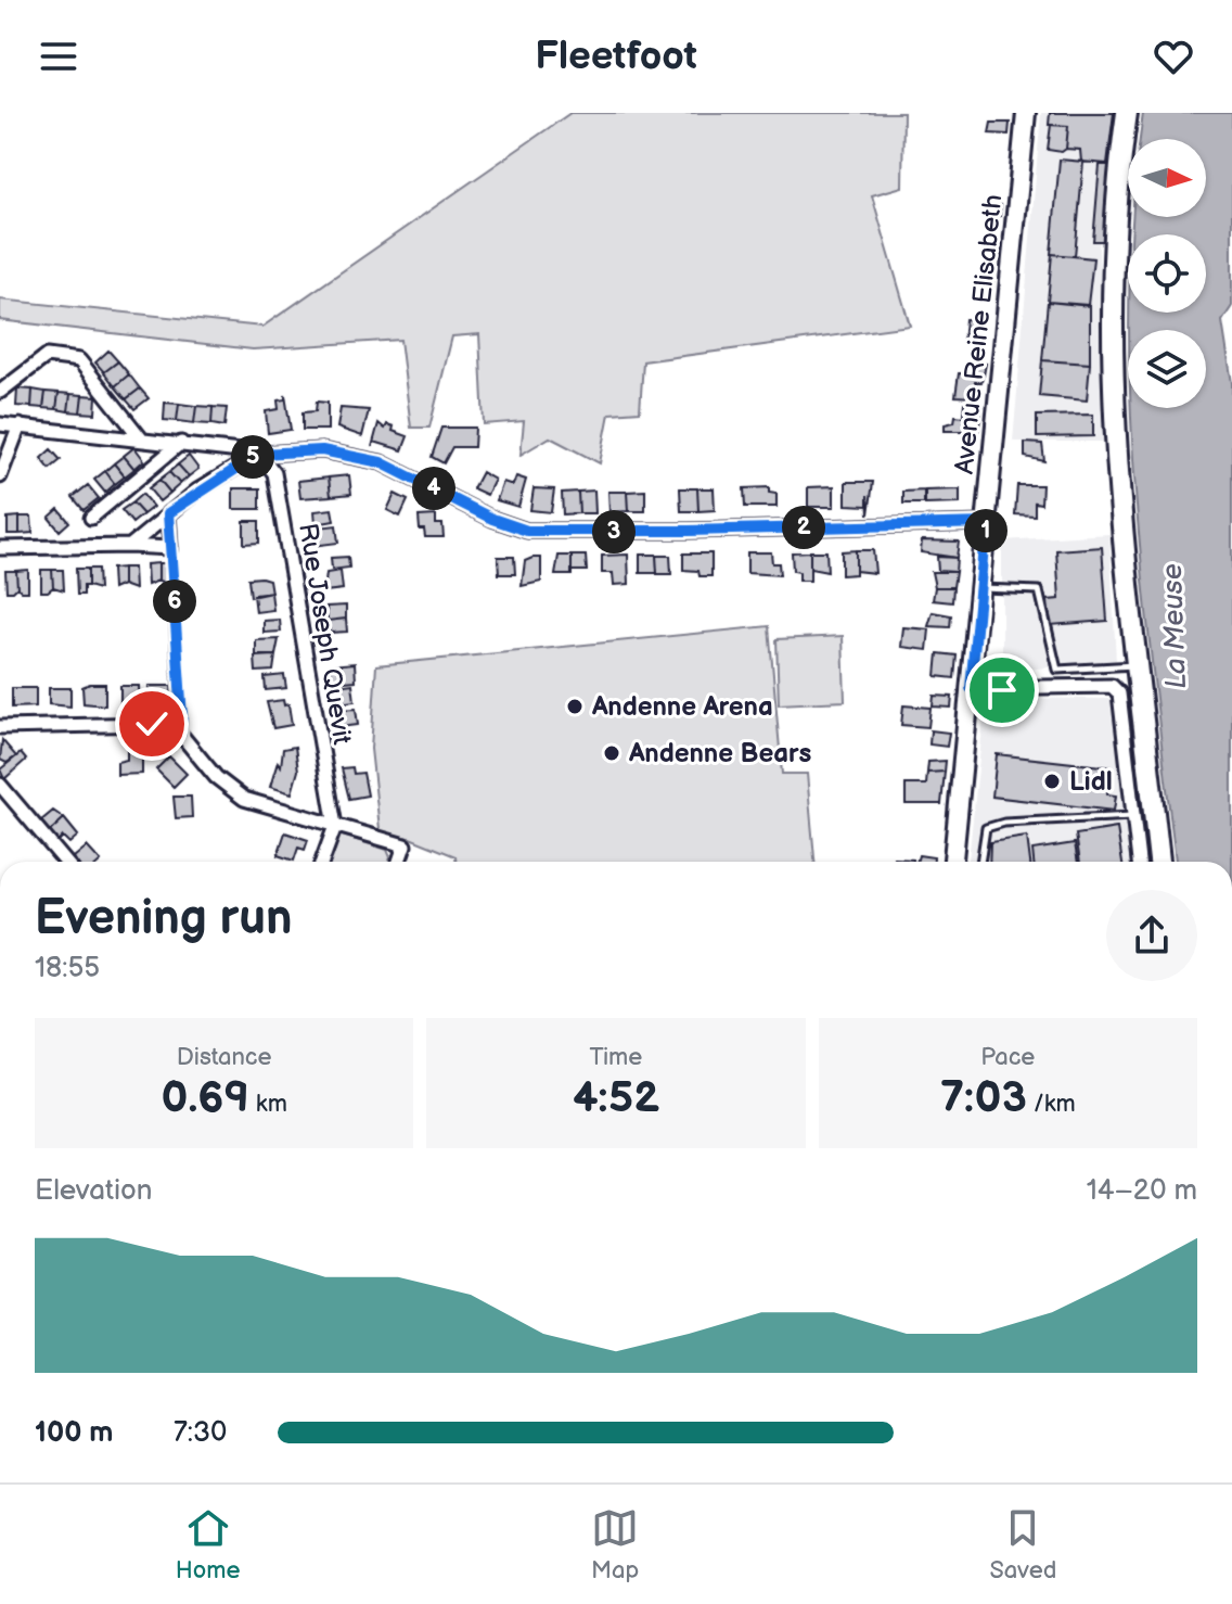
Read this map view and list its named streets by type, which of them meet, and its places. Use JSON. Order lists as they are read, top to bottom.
{
  "streets": {
    "main road": ["Avenue Reine Elisabeth"],
    "street": ["Rue Joseph Quevit"]
  },
  "water": ["La Meuse"],
  "places": ["Andenne Arena", "Andenne Bears", "Lidl"],
  "north": "right",
  "page": {
    "header": "Fleetfoot",
    "pins": [
      "5",
      "4",
      "2",
      "1",
      "3",
      "6"
    ],
    "heading": ["Evening run", "18:55"],
    "stats": [
      ["Distance", "0.69 km"],
      ["Time", "4:52"],
      ["Pace", "7:03 /km"]
    ],
    "chart": ["Elevation", "14–20 m"],
    "list": [
      {
        "name": "100 m",
        "note": "7:30"
      }
    ],
    "tabs": ["Home", "Map", "Saved"]
  }
}
